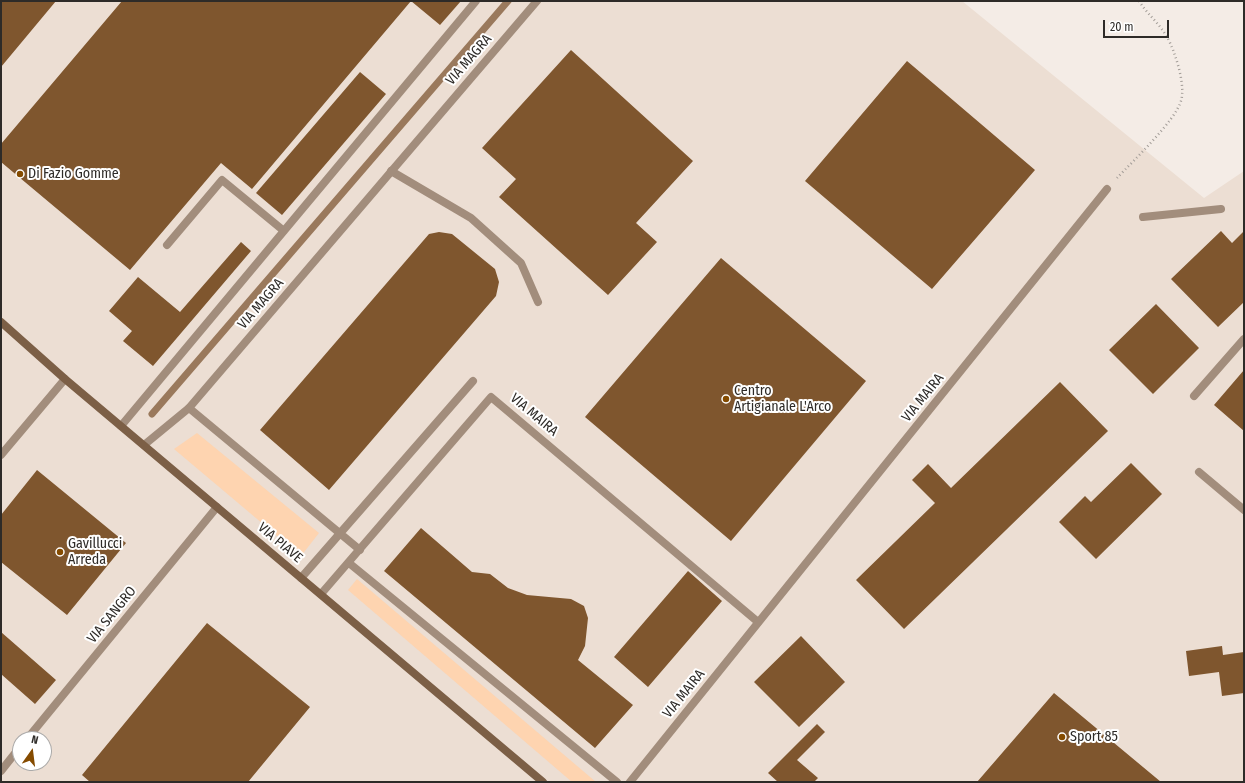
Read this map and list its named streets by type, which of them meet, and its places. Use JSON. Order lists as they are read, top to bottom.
{
  "streets": {
    "main road": ["VIA PIAVE"],
    "street": ["VIA MAGRA", "VIA MAIRA", "VIA SANGRO"]
  },
  "crossings": [
    ["VIA MAGRA", "VIA PIAVE"],
    ["VIA MAIRA", "VIA PIAVE"],
    ["VIA PIAVE", "VIA SANGRO"]
  ],
  "places": [
    "Di Fazio Gomme",
    "Centro Artigianale L'Arco",
    "Gavillucci Arreda",
    "Sport 85"
  ],
  "scale_bar": "20 m",
  "north": "top"
}
